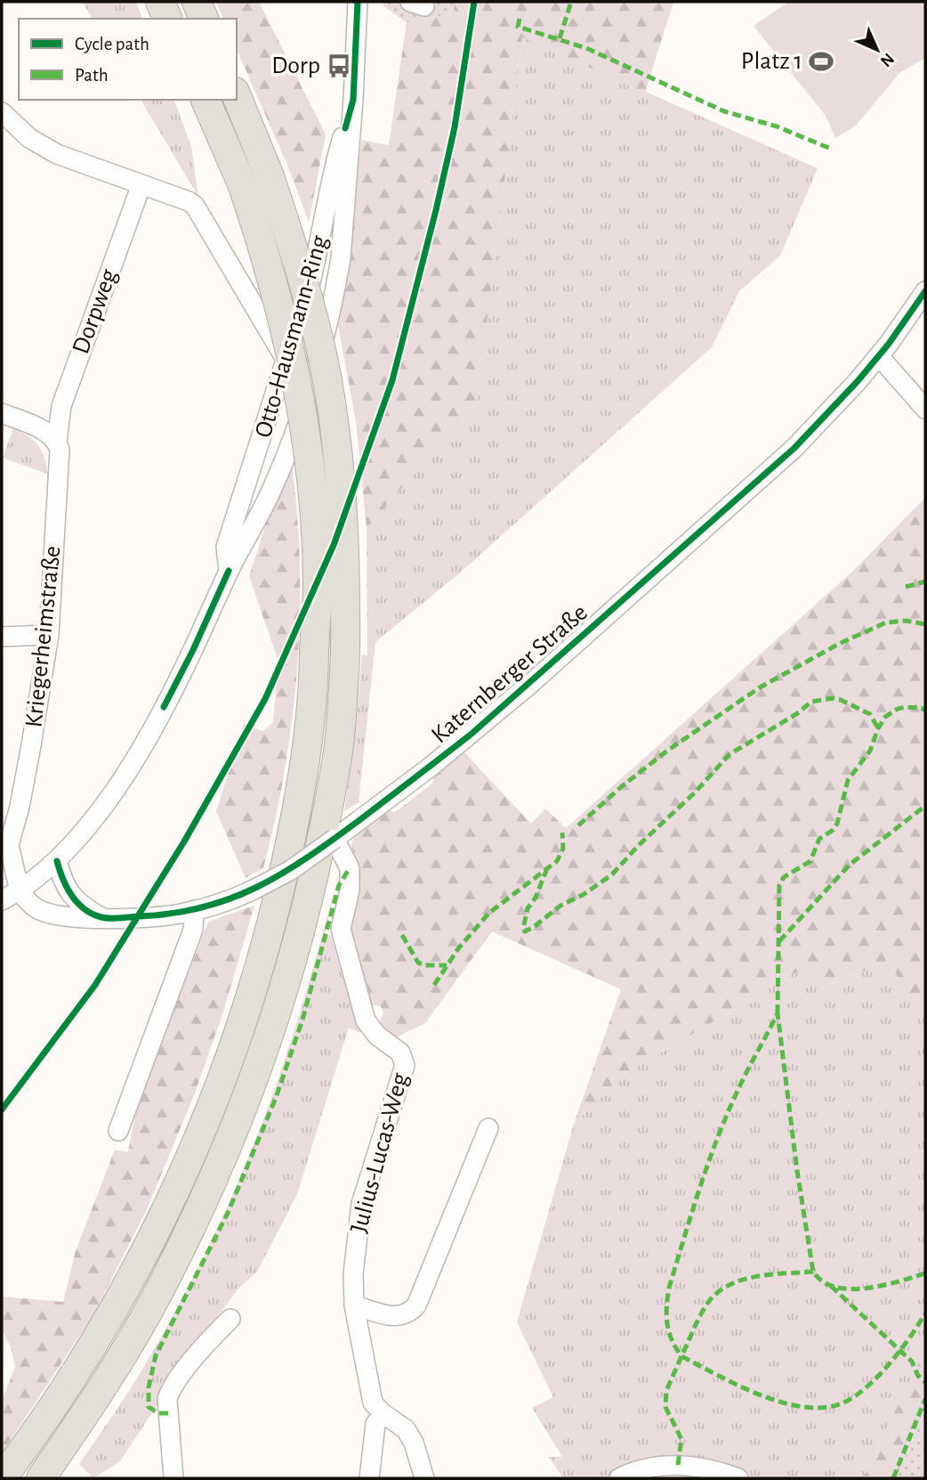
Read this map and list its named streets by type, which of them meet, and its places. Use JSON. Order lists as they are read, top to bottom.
{
  "streets": {
    "street": [
      "Dorpweg",
      "Otto-Hausmann-Ring",
      "Kriegerheimstraße",
      "Katernberger Straße",
      "Julius-Lucas-Weg"
    ]
  },
  "crossings": [
    ["Dorpweg", "Kriegerheimstraße"],
    ["Kriegerheimstraße", "Katernberger Straße"],
    ["Katernberger Straße", "Julius-Lucas-Weg"]
  ],
  "places": {
    "sports": ["Platz 1"],
    "bus stop": ["Dorp"]
  },
  "legend": ["Cycle path", "Path"],
  "north": "bottom right"
}
